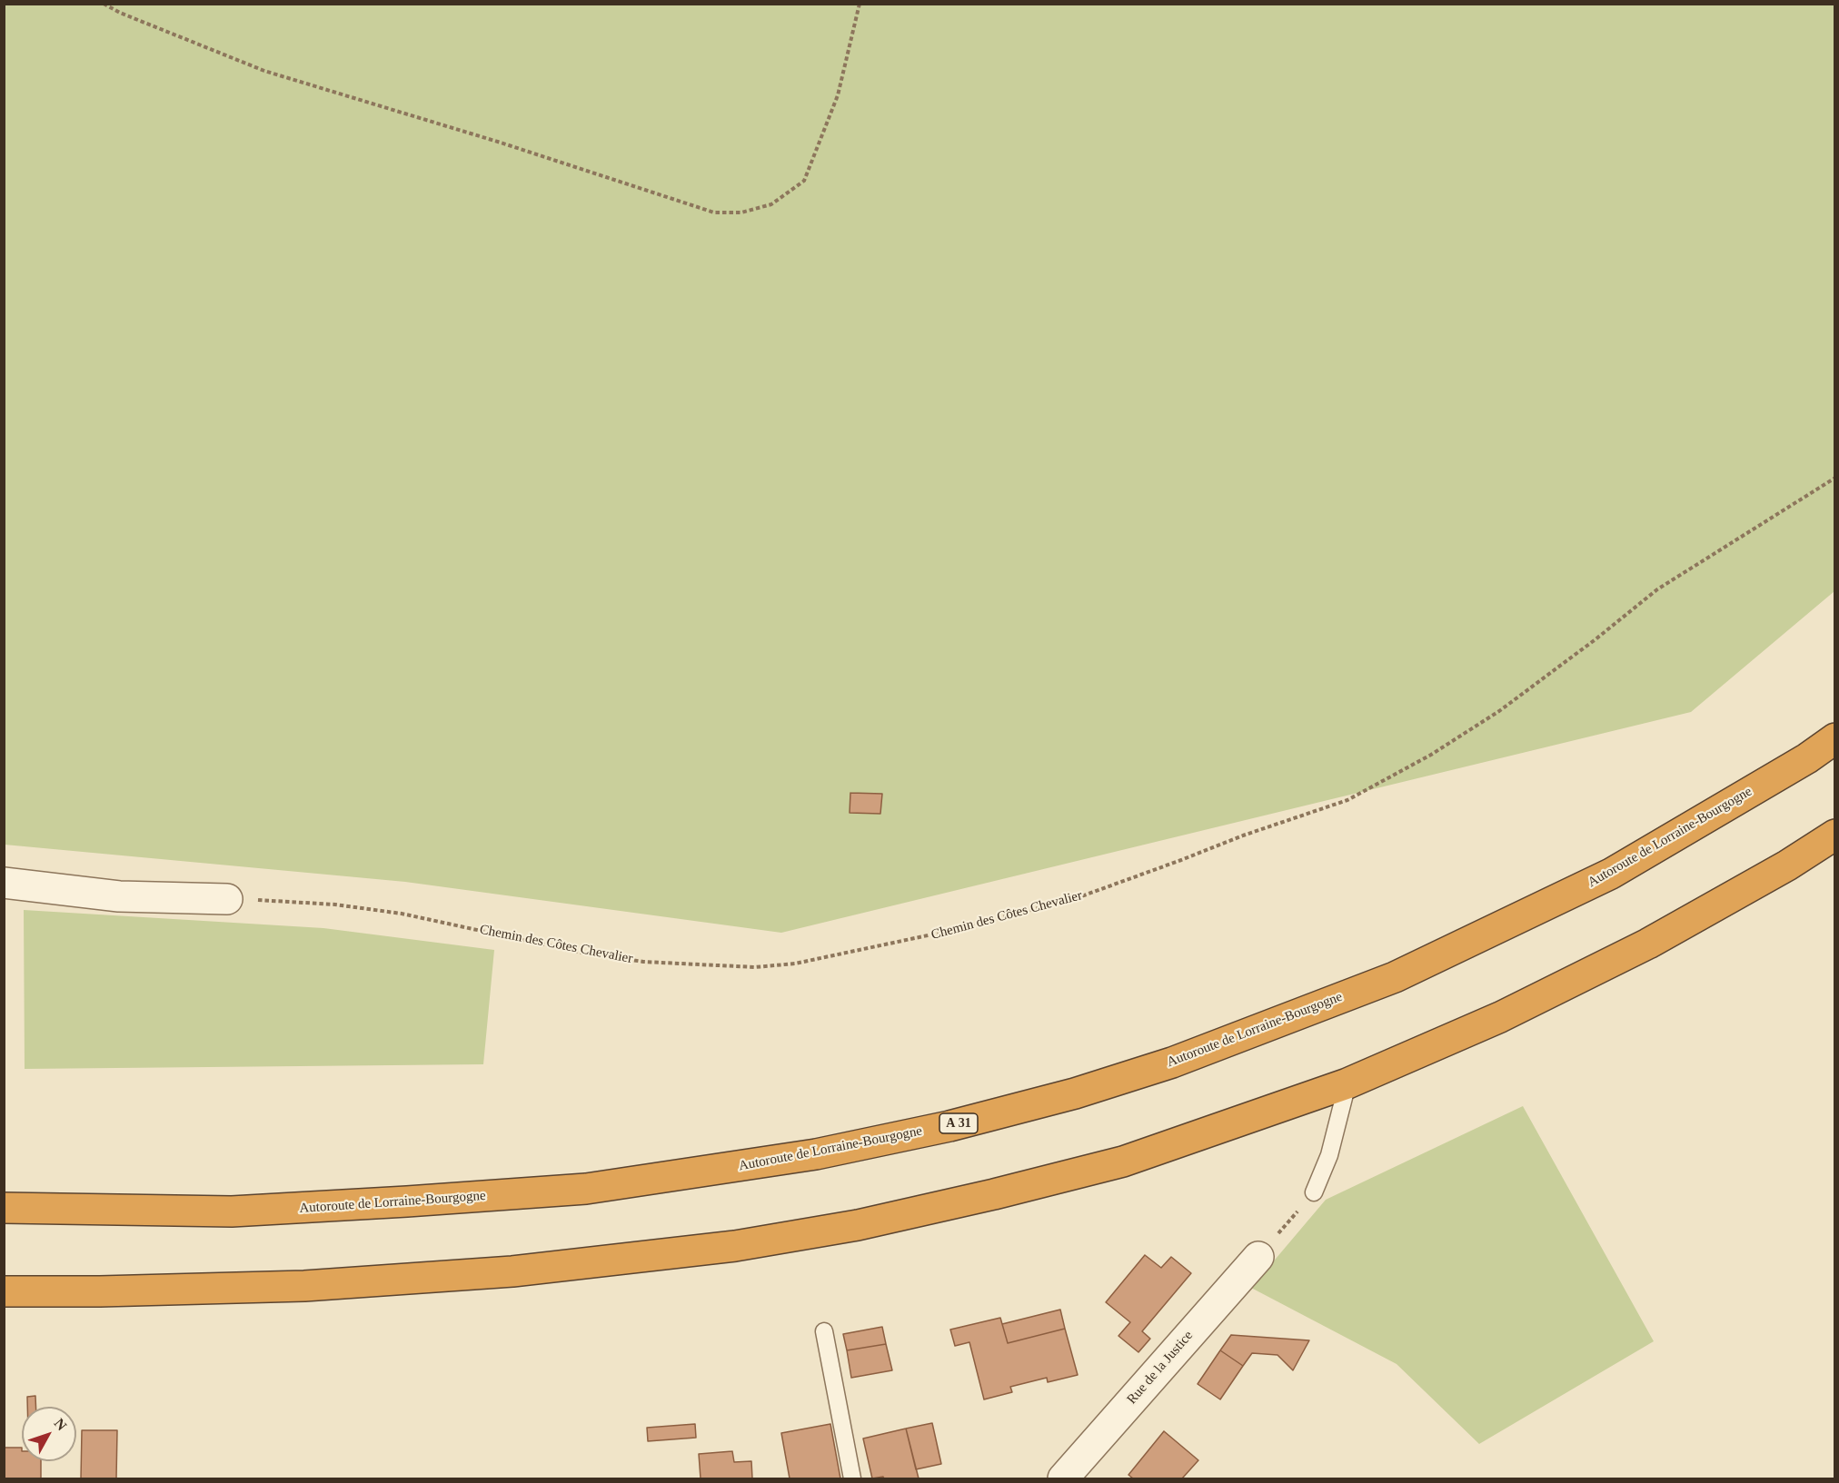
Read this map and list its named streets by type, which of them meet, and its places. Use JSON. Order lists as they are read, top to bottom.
{
  "streets": {
    "highway": ["Autoroute de Lorraine-Bourgogne", "A 31"],
    "street": ["Rue de la Justice"],
    "path": ["Chemin des Côtes Chevalier"]
  },
  "north": "top right"
}
